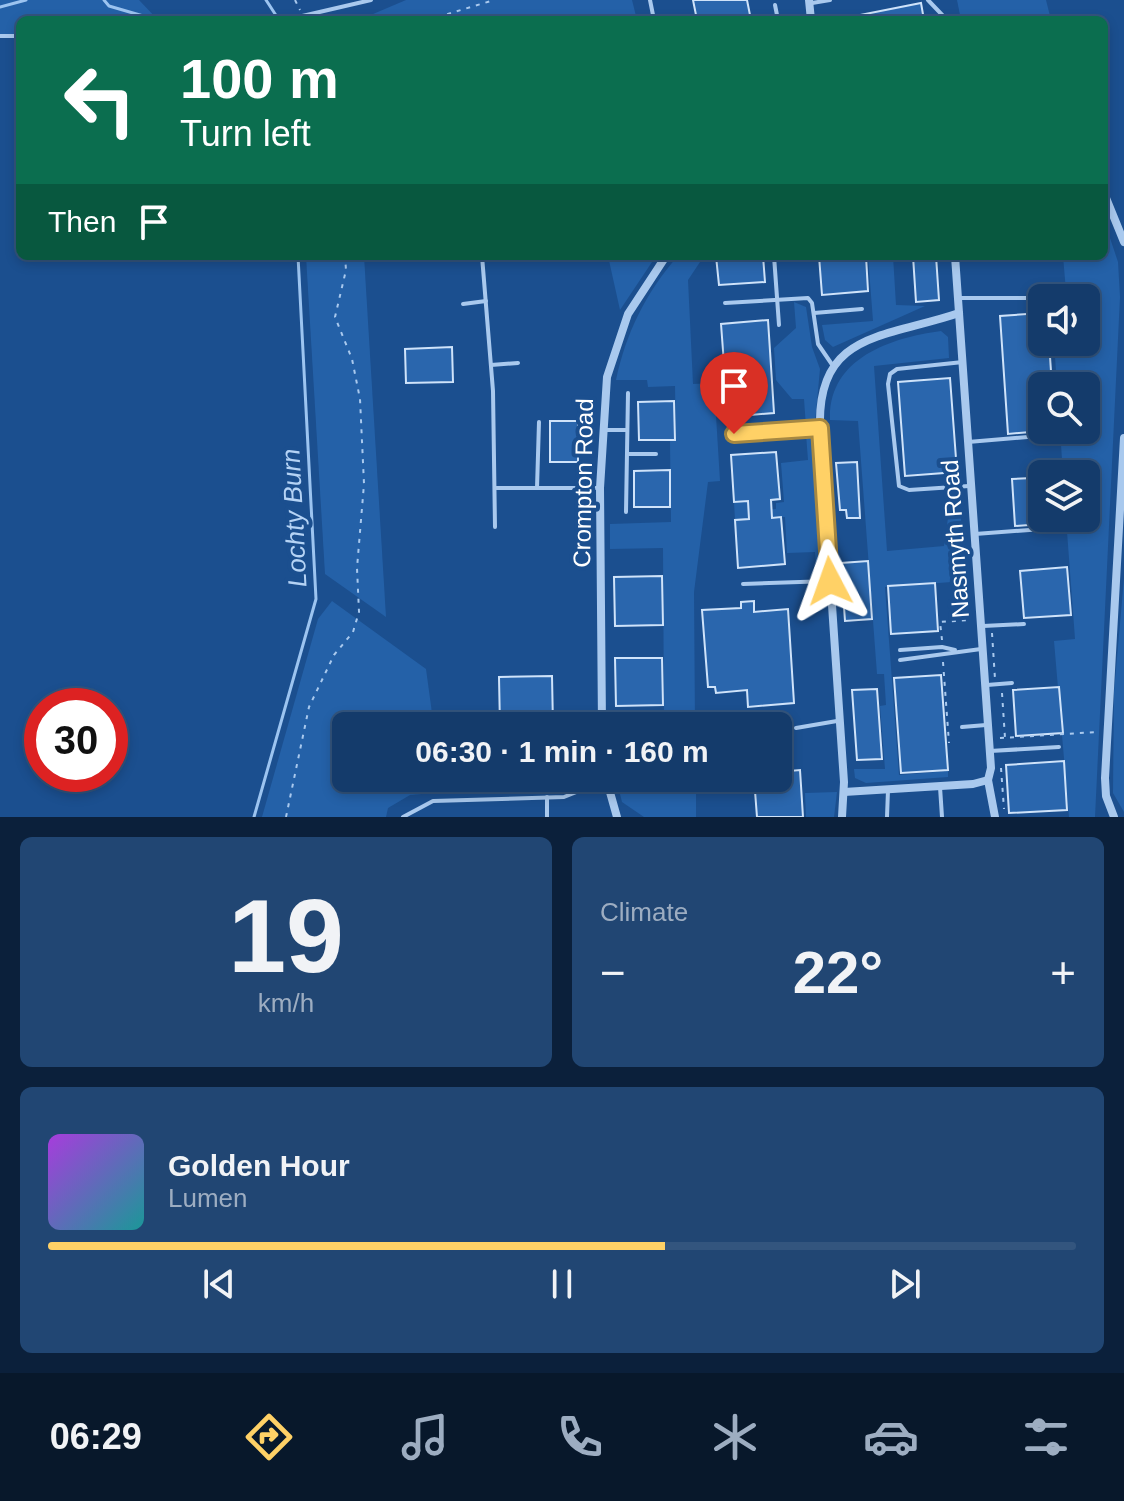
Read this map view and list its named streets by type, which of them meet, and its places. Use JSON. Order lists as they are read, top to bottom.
{
  "streets": {
    "street": ["Crompton Road", "Nasmyth Road"]
  },
  "water": ["Lochty Burn"],
  "page": {
    "turn": ["100 m", "Turn left"],
    "then": "Then",
    "limit": "30",
    "trip": "06:30 · 1 min · 160 m",
    "tile": [
      ["19", "km/h"],
      "Climate"
    ],
    "heat": ["−", "22°", "+"],
    "song": ["Golden Hour", "Lumen"],
    "tabs": "06:29"
  }
}
